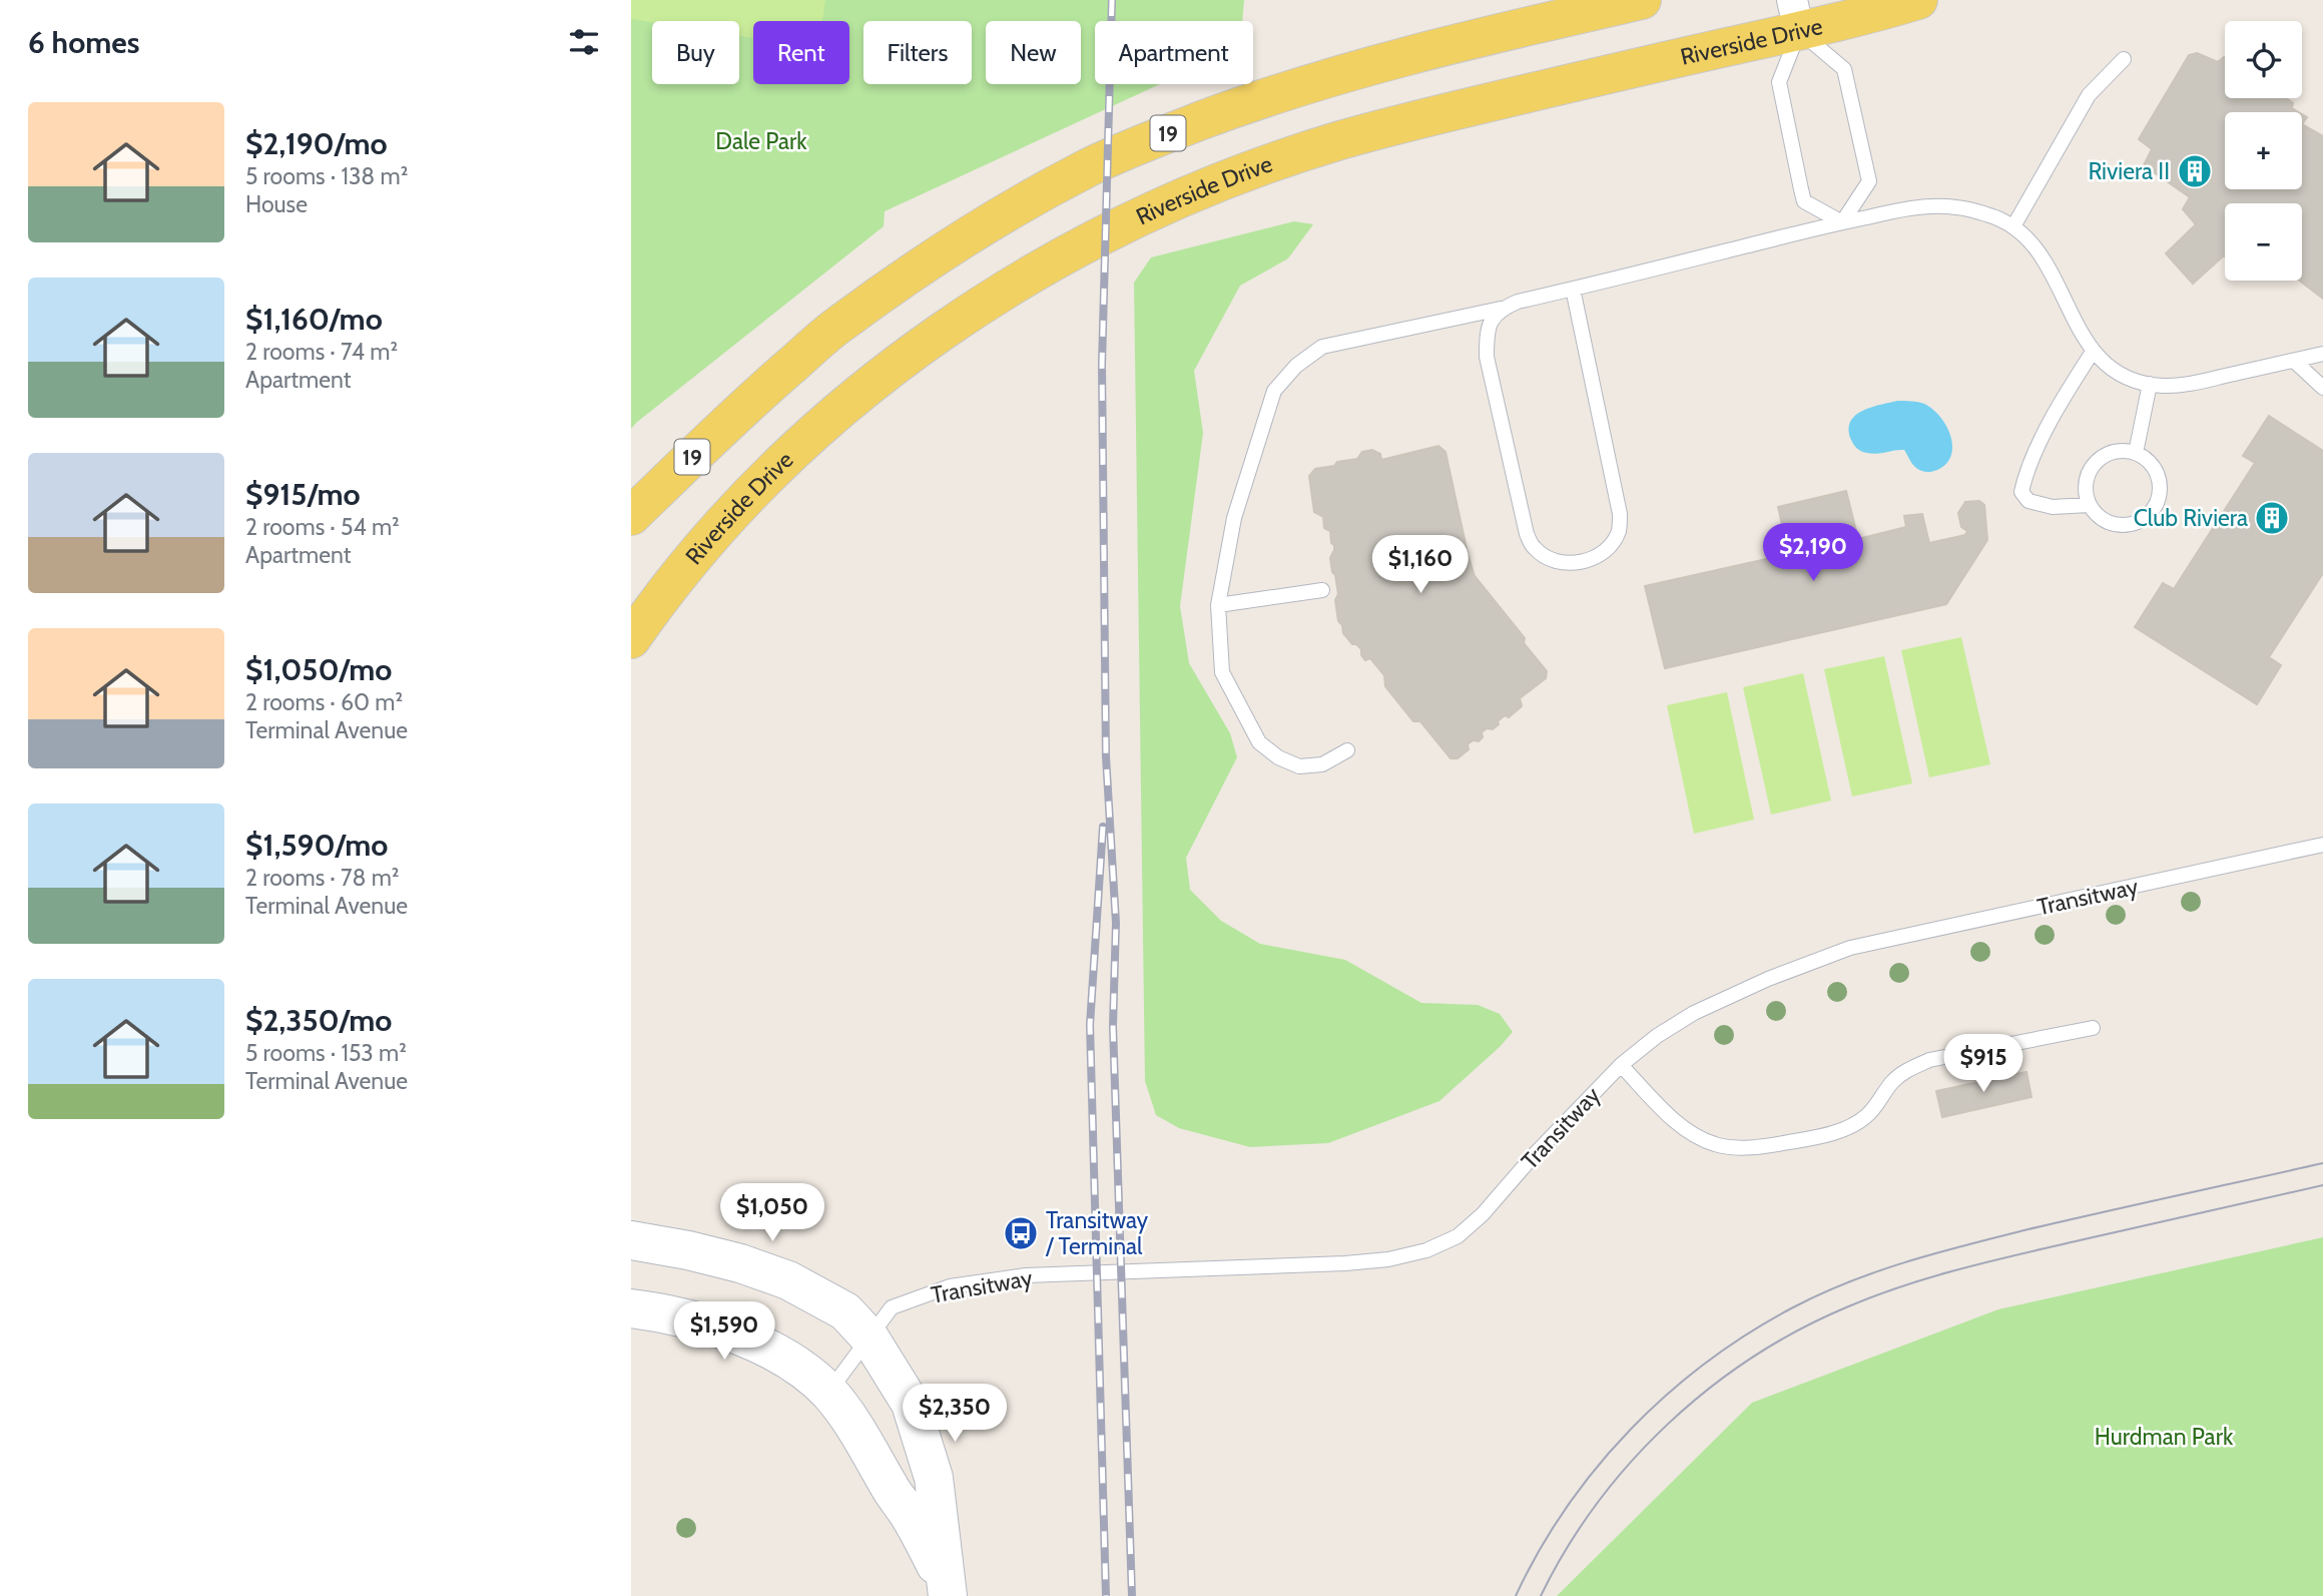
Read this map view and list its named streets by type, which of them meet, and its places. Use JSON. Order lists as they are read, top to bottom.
{
  "streets": {
    "main road": ["Riverside Drive", "19"],
    "lane": ["Transitway"]
  },
  "parks": ["Dale Park", "Hurdman Park"],
  "places": {
    "building": ["Riviera II", "Club Riviera"],
    "bus stop": ["Transitway / Terminal"]
  },
  "page": {
    "heading": "6 homes",
    "map_buttons": ["+", "−"],
    "chip": [
      "Buy",
      "Rent",
      "Filters",
      "New",
      "Apartment"
    ],
    "list": [
      {
        "name": "$2,190/mo",
        "note": "5 rooms · 138 m² · House"
      },
      {
        "name": "$1,160/mo",
        "note": "2 rooms · 74 m² · Apartment"
      },
      {
        "name": "$915/mo",
        "note": "2 rooms · 54 m² · Apartment"
      },
      {
        "name": "$1,050/mo",
        "note": "2 rooms · 60 m² · Terminal Avenue"
      },
      {
        "name": "$1,590/mo",
        "note": "2 rooms · 78 m² · Terminal Avenue"
      },
      {
        "name": "$2,350/mo",
        "note": "5 rooms · 153 m² · Terminal Avenue"
      }
    ],
    "price": [
      "$2,190",
      "$1,160",
      "$915",
      "$1,050",
      "$1,590",
      "$2,350"
    ]
  }
}
